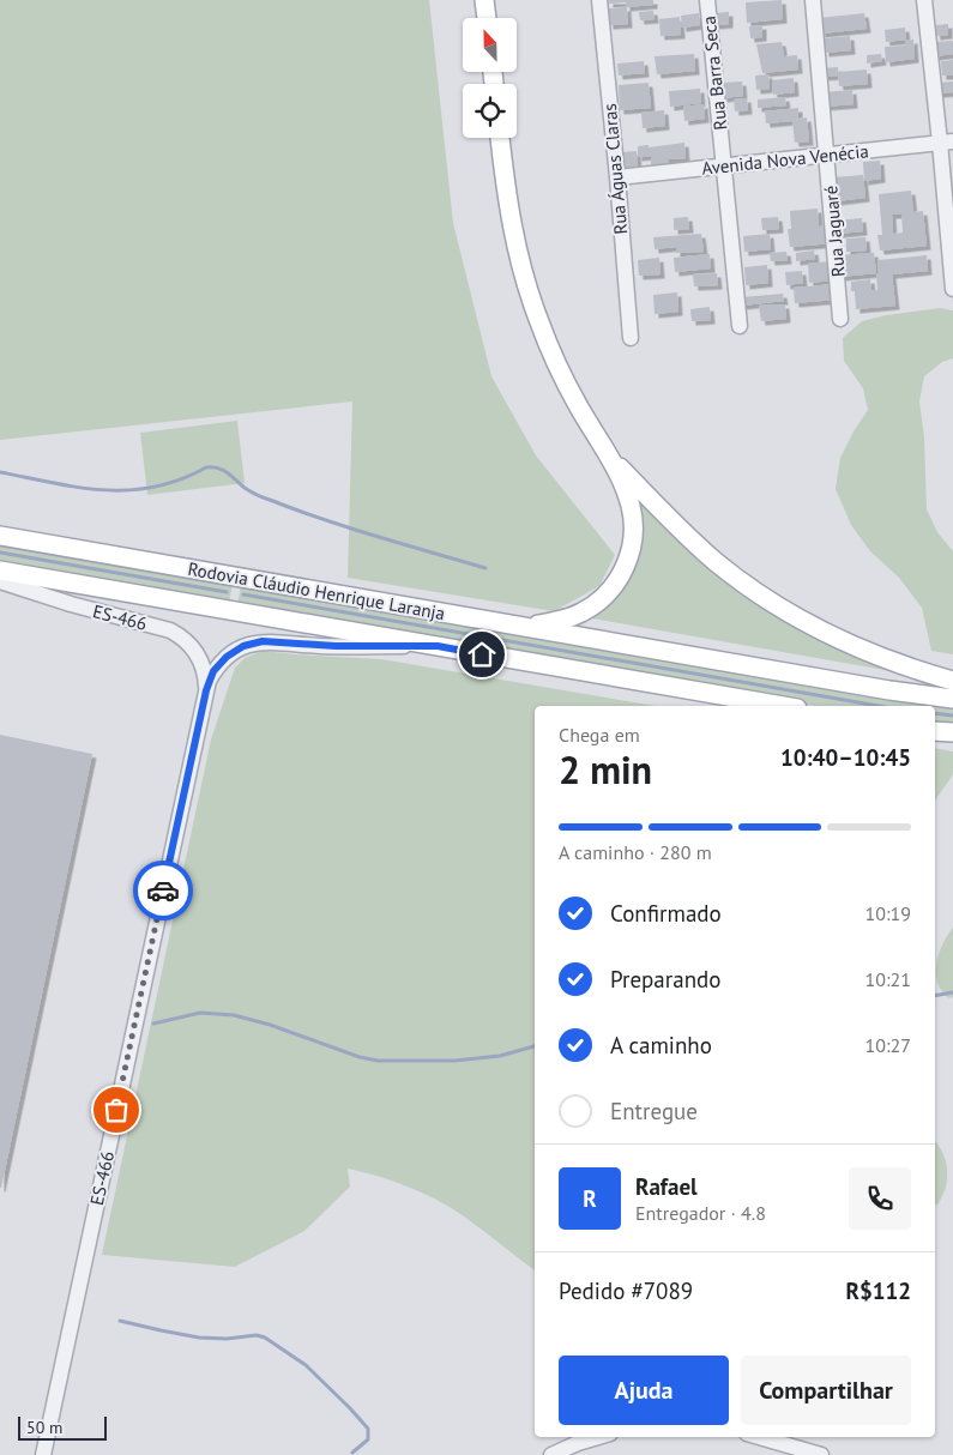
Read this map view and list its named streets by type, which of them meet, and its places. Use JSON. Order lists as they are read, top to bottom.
{
  "streets": {
    "main road": ["Rodovia Cláudio Henrique Laranja"],
    "street": [
      "Rua Barra Seca",
      "Avenida Nova Venécia",
      "Rua Águas Claras",
      "Rua Jaguaré",
      "ES-466"
    ]
  },
  "crossings": [
    ["Rua Barra Seca", "Avenida Nova Venécia"],
    ["Avenida Nova Venécia", "Rua Águas Claras"],
    ["Avenida Nova Venécia", "Rua Jaguaré"],
    ["Rodovia Cláudio Henrique Laranja", "ES-466"]
  ],
  "scale_bar": "50 m",
  "north": "top",
  "page": {
    "heading": ["2 min", "Chega em", "10:40–10:45"],
    "panel": [
      "Rafael",
      "Entregador · 4.8",
      "Pedido #7089",
      "R$112"
    ],
    "bar": "A caminho · 280 m",
    "list": [
      ["Confirmado", "10:19"],
      ["Preparando", "10:21"],
      ["A caminho", "10:27"],
      "Entregue"
    ],
    "round": "R",
    "buttons": ["Ajuda", "Compartilhar"],
    "scale": "50 m"
  }
}
